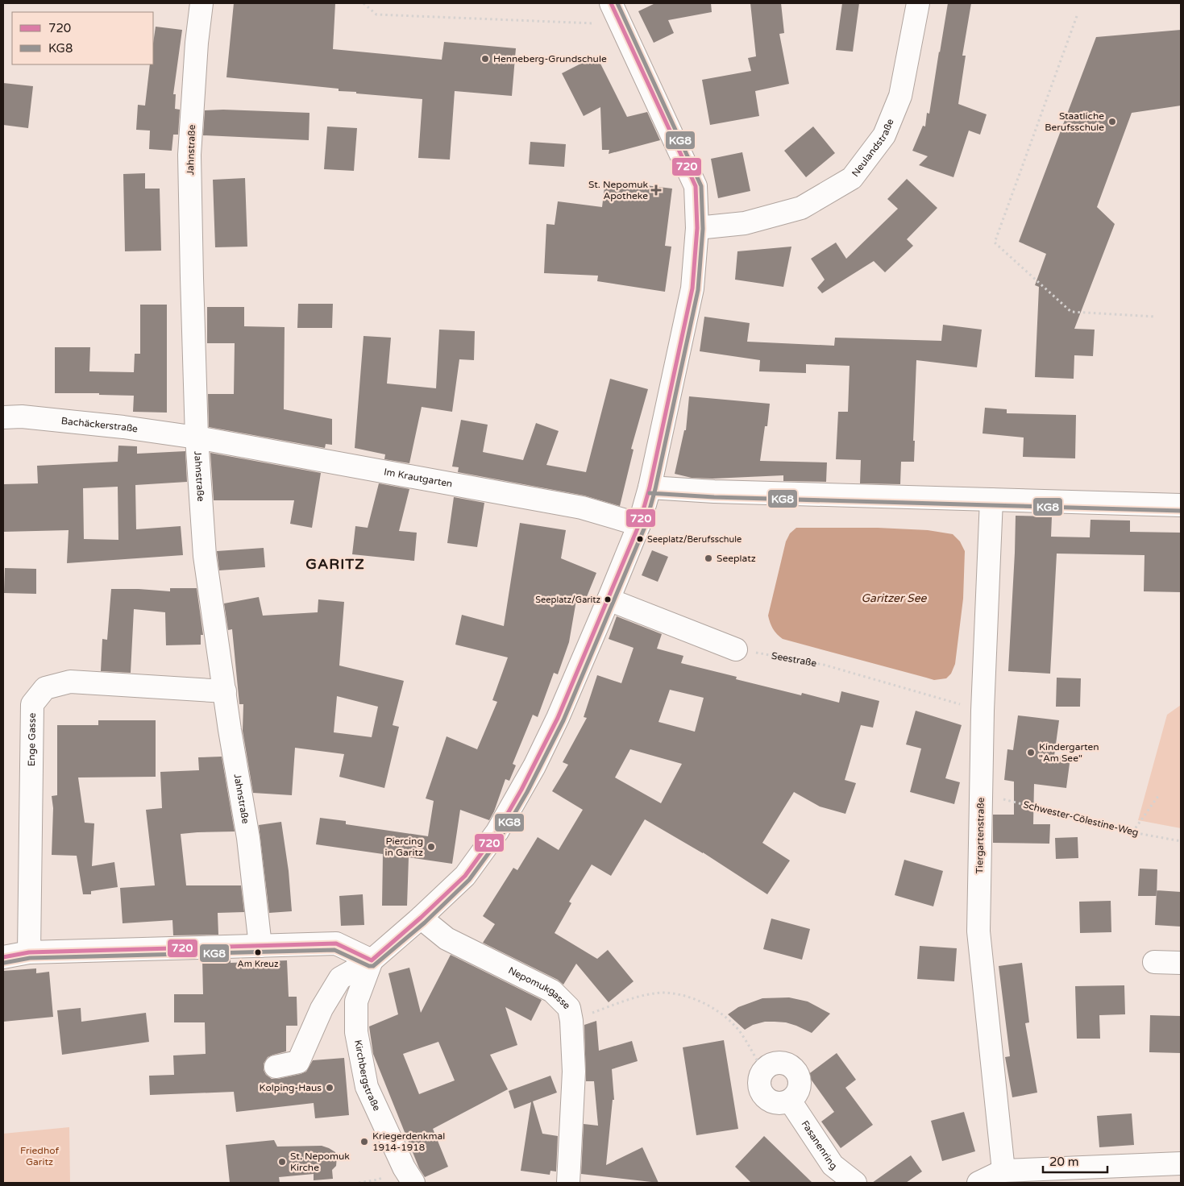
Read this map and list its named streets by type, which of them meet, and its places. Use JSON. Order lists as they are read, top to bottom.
{
  "streets": {
    "street": [
      "Neulandstraße",
      "Jahnstraße",
      "Bachäckerstraße",
      "Im Krautgarten",
      "Enge Gasse",
      "Tiergartenstraße",
      "Nepomukgasse",
      "Kirchbergstraße",
      "Fasanenring"
    ],
    "path": ["Seestraße", "Schwester-Cölestine-Weg"]
  },
  "crossings": [
    ["Jahnstraße", "Bachäckerstraße"],
    ["Jahnstraße", "Im Krautgarten"],
    ["Jahnstraße", "Enge Gasse"],
    ["Bachäckerstraße", "Im Krautgarten"],
    ["Seestraße", "Tiergartenstraße"],
    ["Schwester-Cölestine-Weg", "Tiergartenstraße"]
  ],
  "districts": ["GARITZ"],
  "water": ["Garitzer See"],
  "parks": ["Friedhof Garitz"],
  "places": {
    "other": [
      "Henneberg-Grundschule",
      "Staatliche Berufsschule",
      "Seeplatz/Berufsschule",
      "Seeplatz",
      "Seeplatz/Garitz",
      "Kindergarten \"Am See\"",
      "Piercing in Garitz",
      "Am Kreuz",
      "Kolping-Haus",
      "Kriegerdenkmal 1914-1918",
      "St. Nepomuk Kirche"
    ],
    "health": ["St. Nepomuk Apotheke"]
  },
  "lines": ["transit line 720", "transit line KG8"],
  "legend": ["720", "KG8"],
  "scale_bar": "20 m"
}
